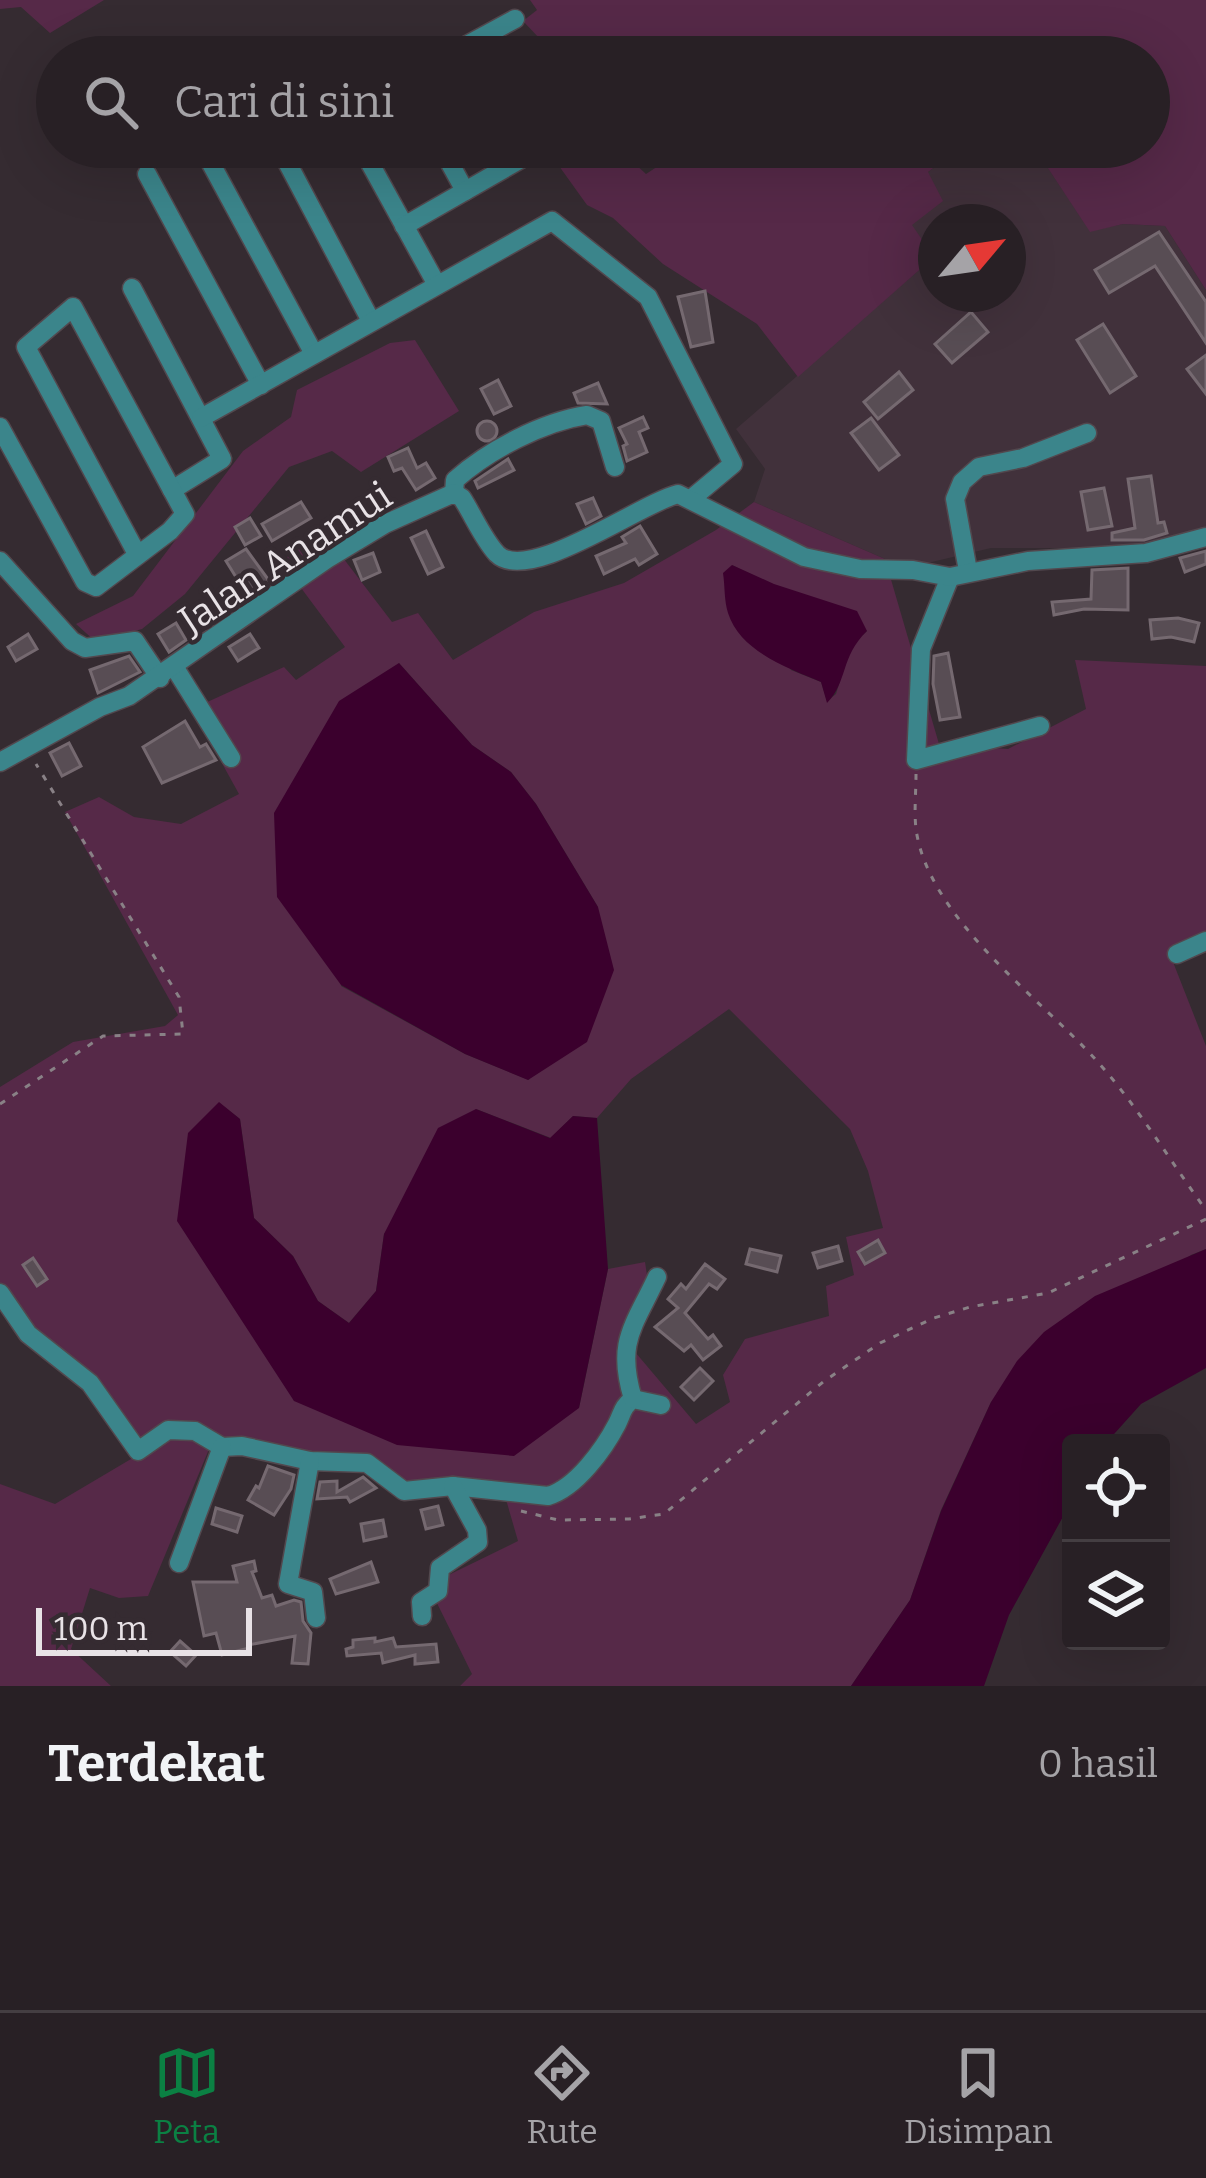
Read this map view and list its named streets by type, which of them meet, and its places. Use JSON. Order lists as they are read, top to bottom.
{
  "streets": {
    "street": ["Jalan Anamui"]
  },
  "scale_bar": "100 m",
  "north": "top right",
  "page": {
    "search": "Cari di sini",
    "scale": "100 m",
    "heading": ["Terdekat", "0 hasil"],
    "nav": ["Peta", "Rute", "Disimpan"]
  }
}
